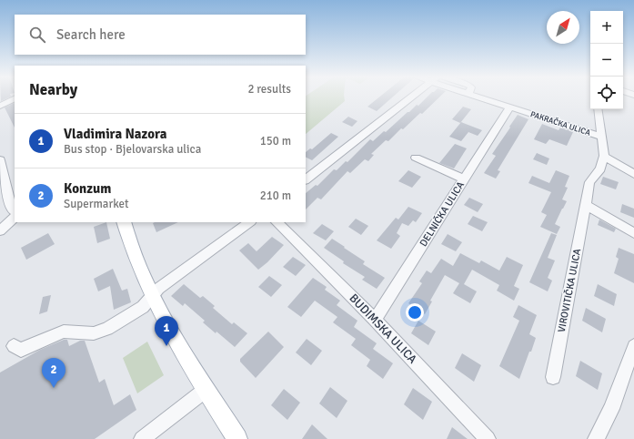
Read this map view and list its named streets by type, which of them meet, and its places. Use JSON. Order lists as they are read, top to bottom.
{
  "streets": {
    "street": [
      "PAKRAČKA ULICA",
      "DELNIČKA ULICA",
      "VIROVITIČKA ULICA",
      "BUDIMSKA ULICA"
    ]
  },
  "crossings": [
    ["PAKRAČKA ULICA", "DELNIČKA ULICA"],
    ["DELNIČKA ULICA", "BUDIMSKA ULICA"]
  ],
  "north": "top right",
  "page": {
    "map_buttons": ["+", "−"],
    "search": "Search here",
    "heading": ["Nearby", "2 results"],
    "list": [
      {
        "mark": "1",
        "name": "Vladimira Nazora",
        "note": "Bus stop · Bjelovarska ulica",
        "value": "150 m"
      },
      {
        "mark": "2",
        "name": "Konzum",
        "note": "Supermarket",
        "value": "210 m"
      }
    ],
    "pins": ["1", "2"]
  }
}
